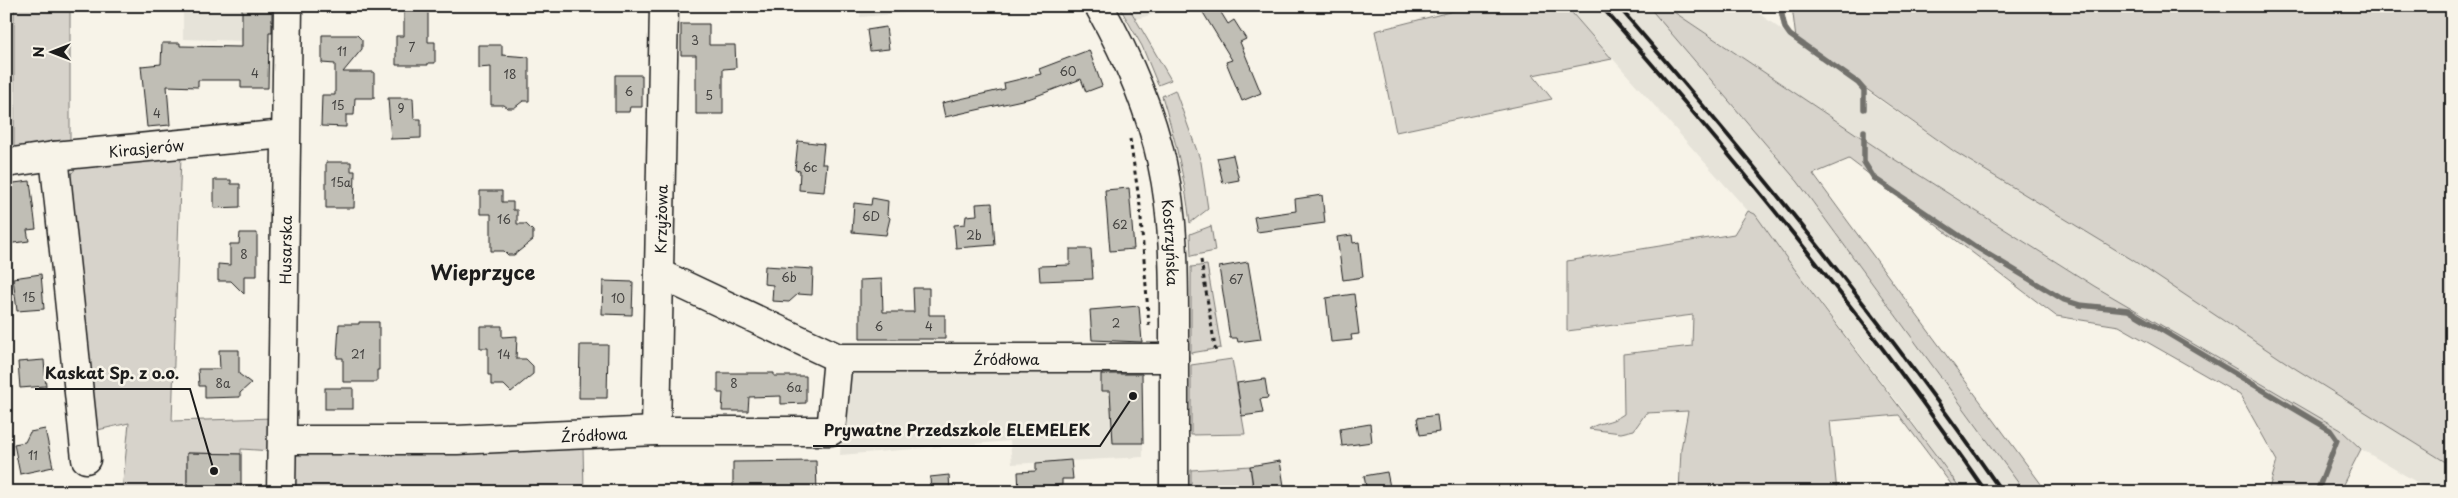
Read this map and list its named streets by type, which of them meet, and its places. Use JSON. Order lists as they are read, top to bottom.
{
  "streets": {
    "street": [
      "Kirasjerów",
      "Krzyżowa",
      "Kostrzyńska",
      "Husarska",
      "Źródłowa"
    ]
  },
  "crossings": [
    ["Kirasjerów", "Husarska"],
    ["Krzyżowa", "Źródłowa"],
    ["Kostrzyńska", "Źródłowa"],
    ["Husarska", "Źródłowa"]
  ],
  "districts": ["Wieprzyce"],
  "places": ["Prywatne Przedszkole ELEMELEK", "Kaskat Sp. z o.o."],
  "house_numbers": [
    "3",
    "7",
    "11",
    "60",
    "4",
    "18",
    "6",
    "5",
    "15",
    "9",
    "4",
    "6c",
    "15a",
    "6D",
    "16",
    "62",
    "2b",
    "8",
    "6b",
    "67",
    "15",
    "10",
    "2",
    "6",
    "4",
    "21",
    "14",
    "8a",
    "8",
    "6a",
    "11"
  ],
  "north": "left"
}
